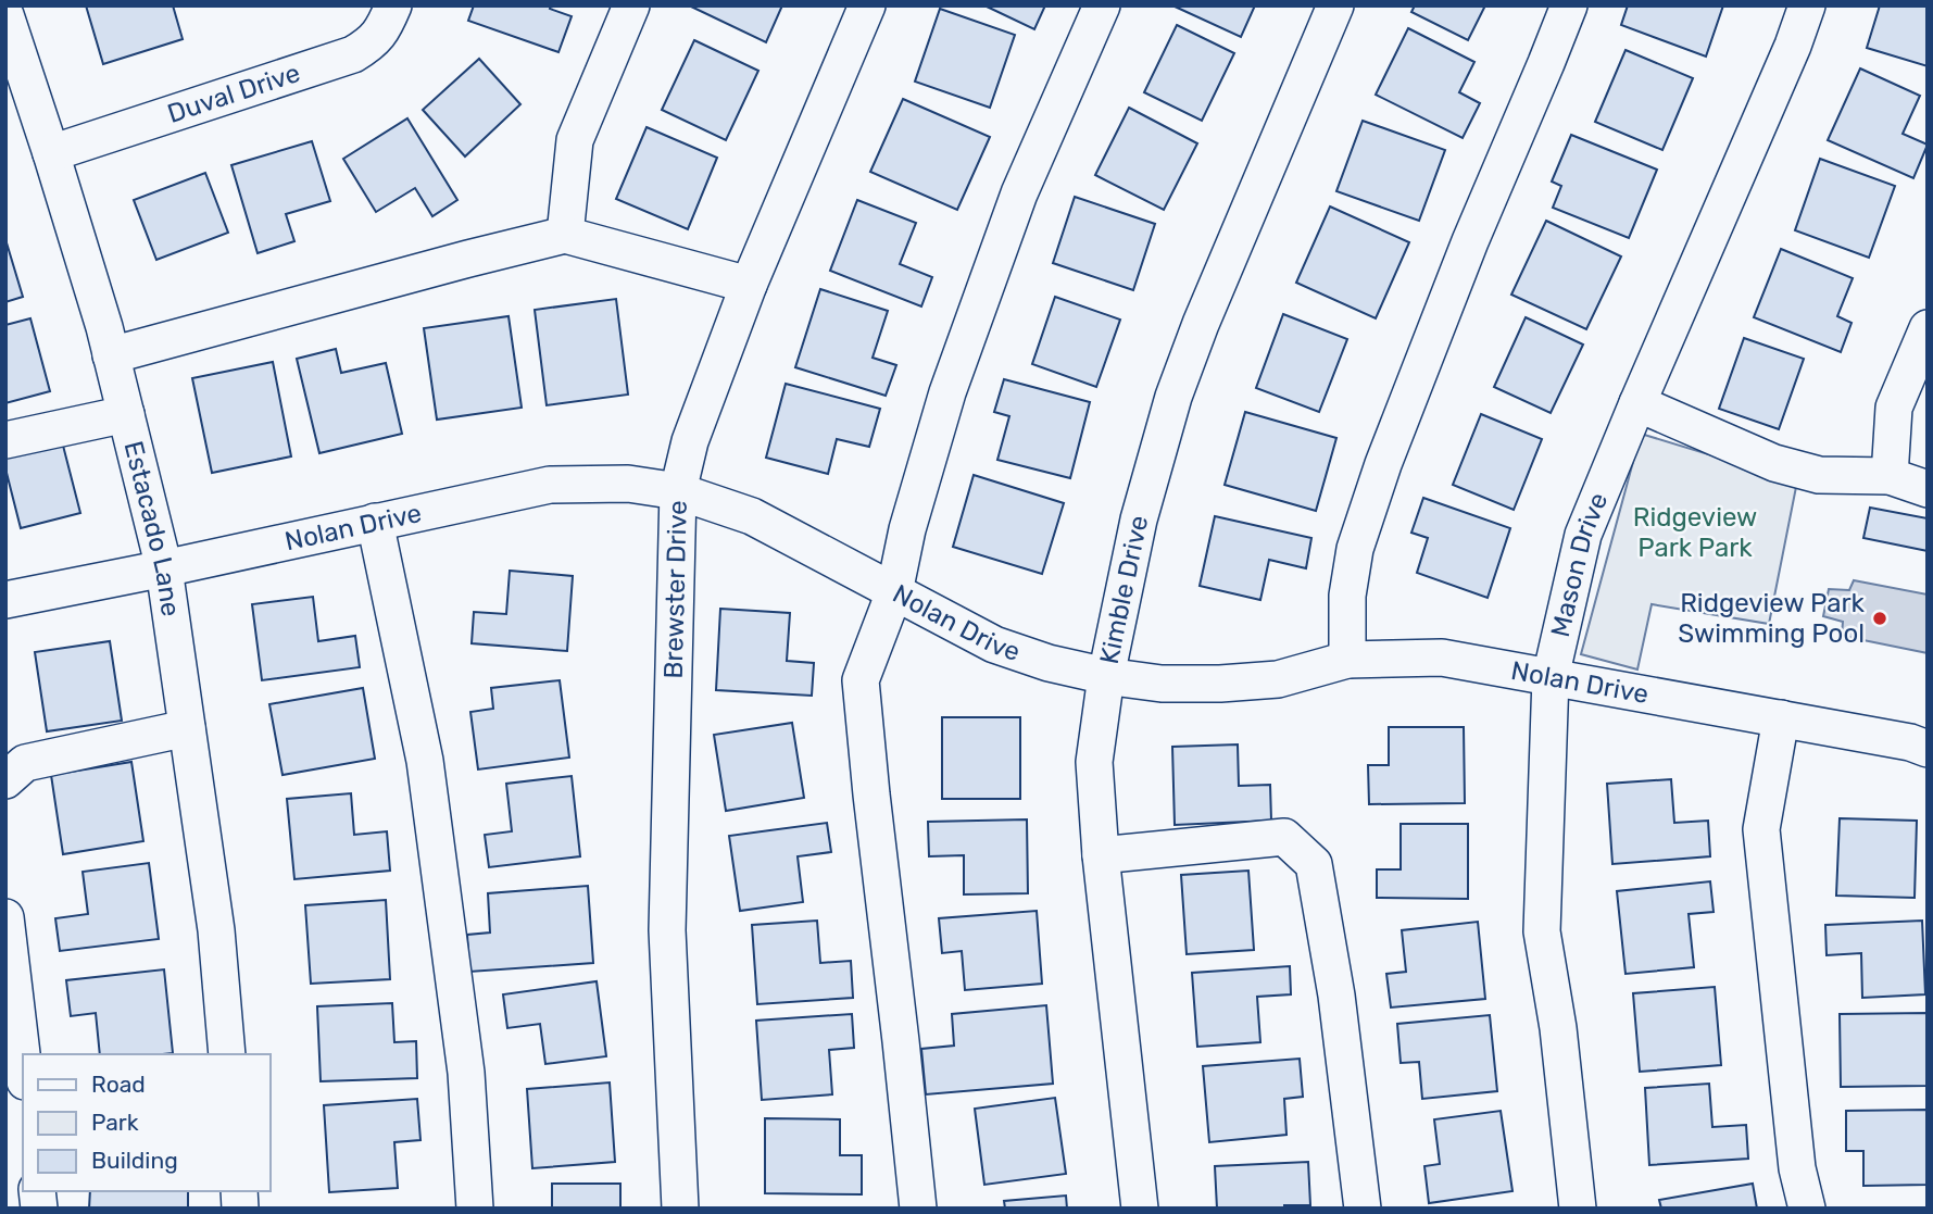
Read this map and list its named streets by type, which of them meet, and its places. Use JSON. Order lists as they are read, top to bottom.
{
  "streets": {
    "street": [
      "Duval Drive",
      "Nolan Drive",
      "Estacado Lane",
      "Mason Drive",
      "Brewster Drive",
      "Kimble Drive"
    ]
  },
  "crossings": [
    ["Duval Drive", "Estacado Lane"],
    ["Nolan Drive", "Estacado Lane"],
    ["Nolan Drive", "Mason Drive"],
    ["Nolan Drive", "Brewster Drive"],
    ["Nolan Drive", "Kimble Drive"]
  ],
  "parks": ["Ridgeview Park Park"],
  "places": ["Ridgeview Park Swimming Pool"],
  "legend": ["Road", "Park", "Building"]
}
